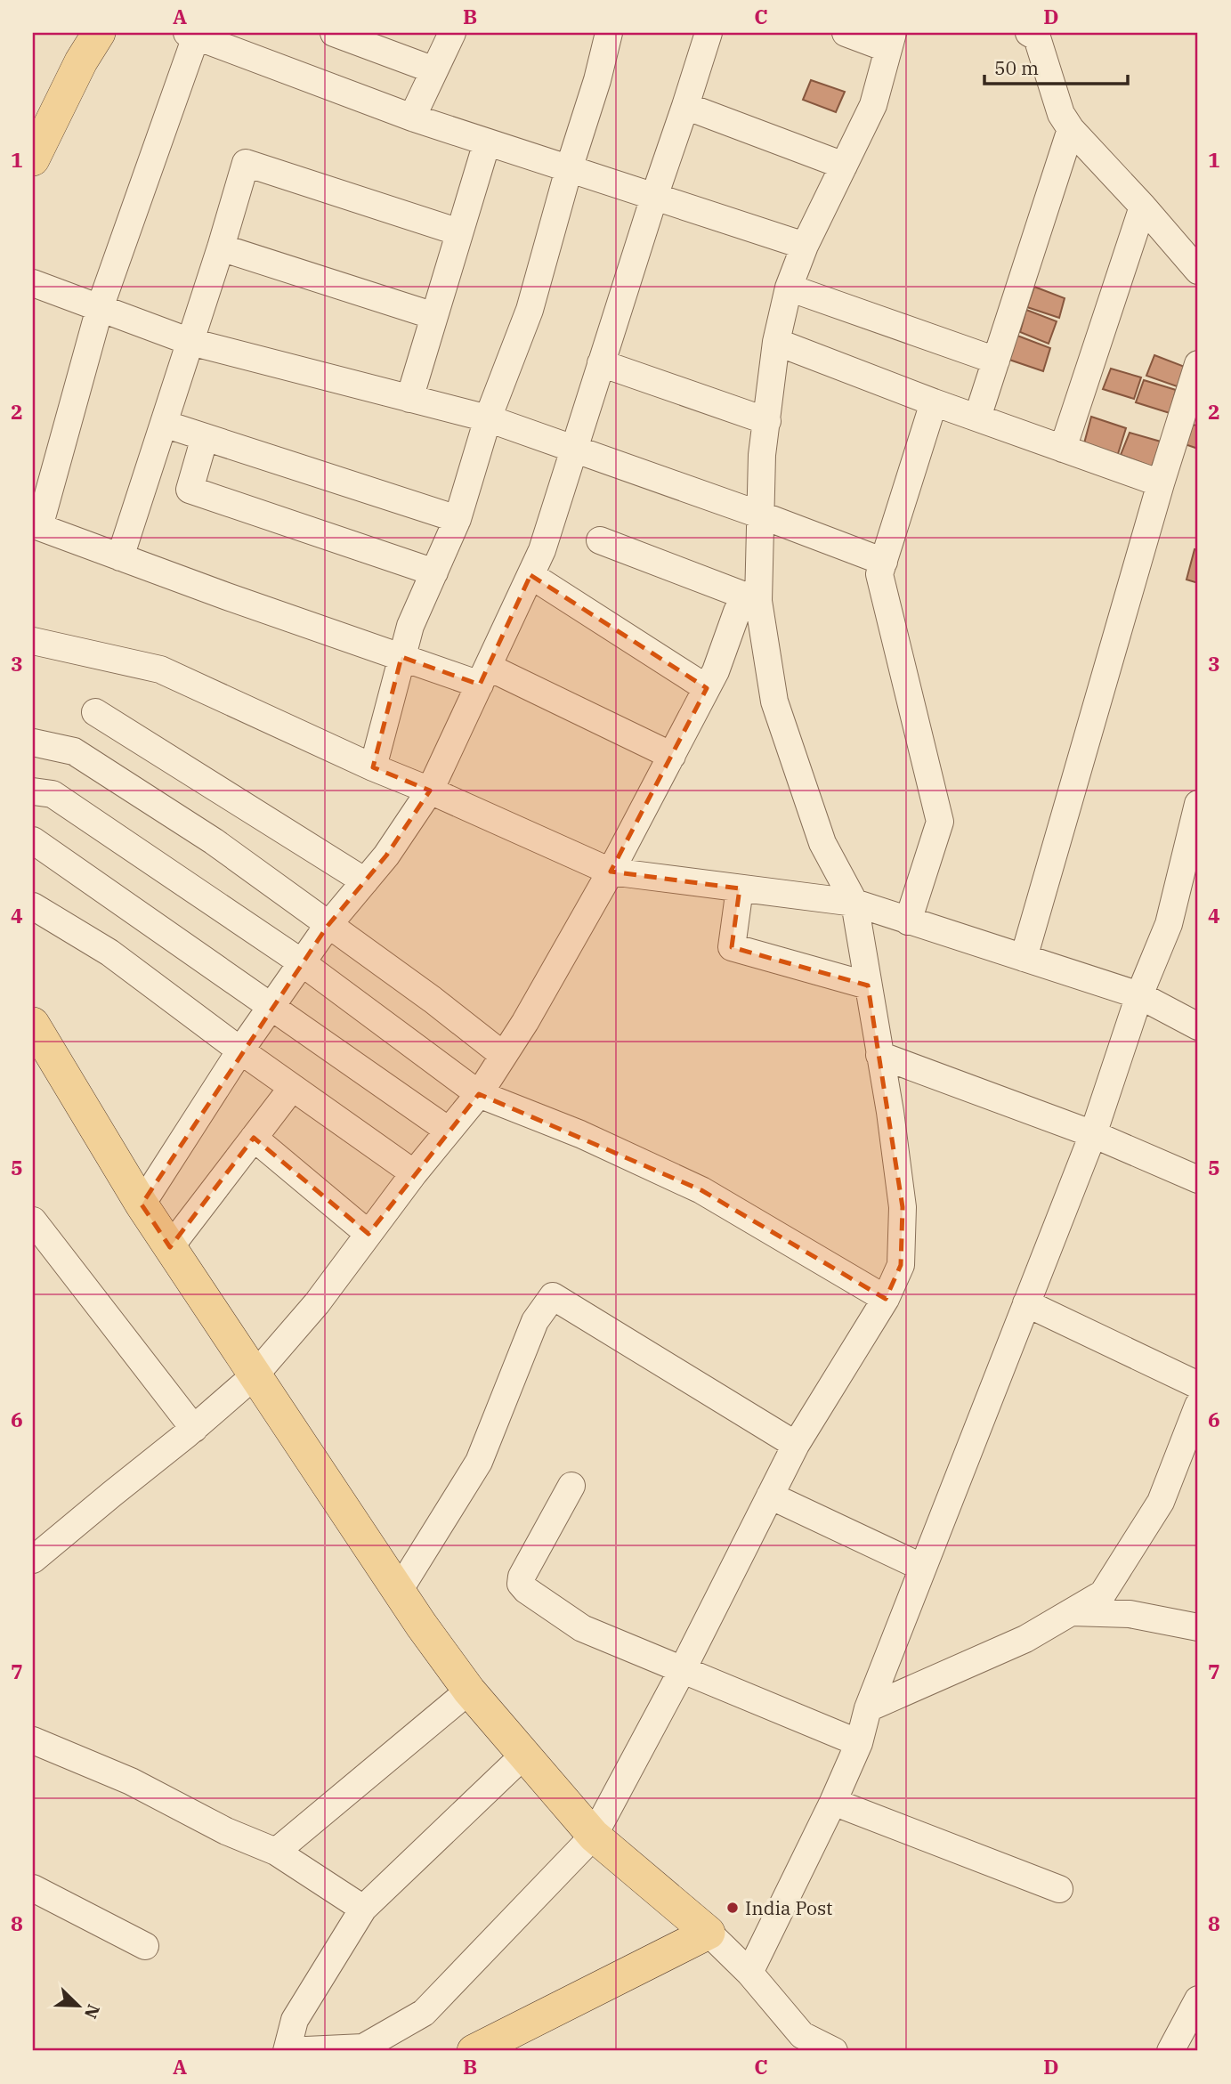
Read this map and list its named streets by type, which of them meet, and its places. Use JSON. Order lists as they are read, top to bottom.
{
  "places": ["India Post"],
  "scale_bar": "50 m",
  "north": "bottom right",
  "grid": {
    "columns": [
      "A",
      "B",
      "C",
      "D"
    ],
    "rows": [
      "1",
      "2",
      "3",
      "4",
      "5",
      "6",
      "7",
      "8"
    ]
  }
}
